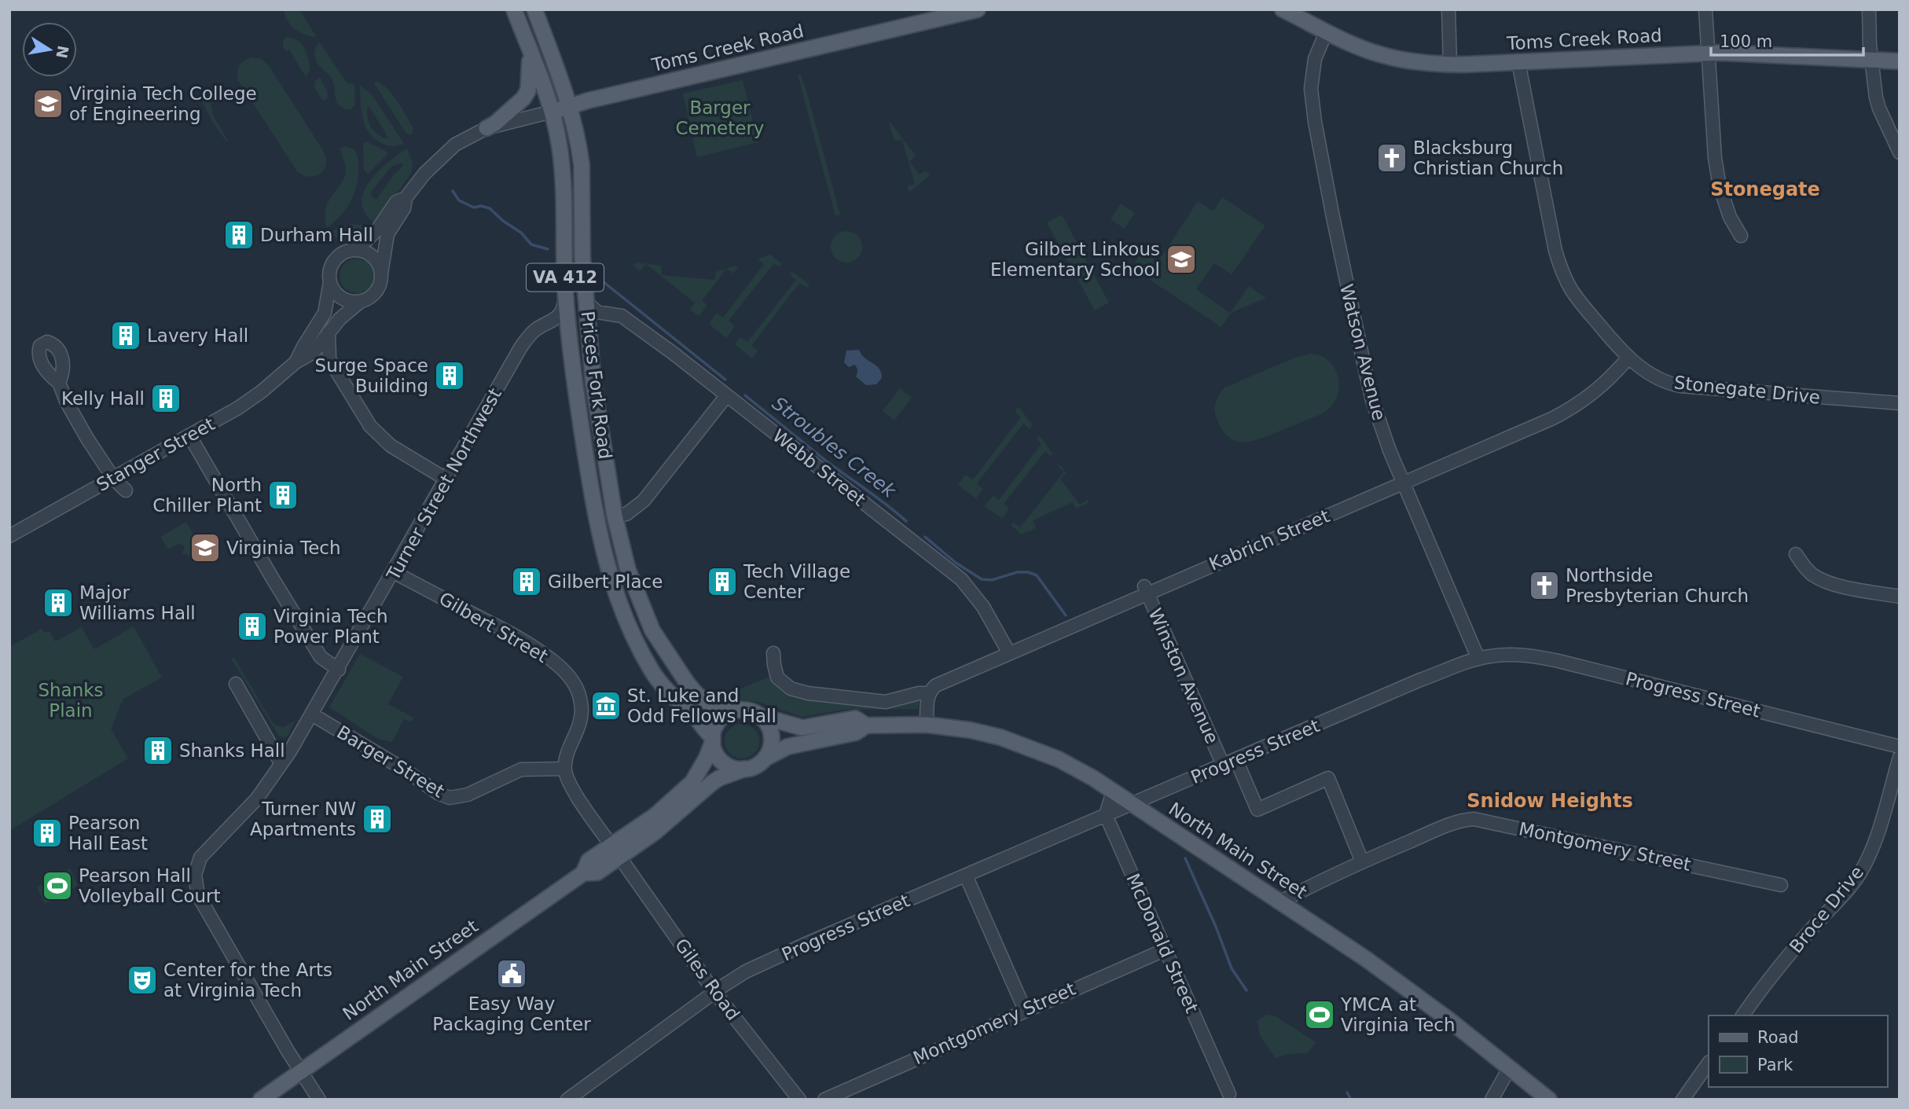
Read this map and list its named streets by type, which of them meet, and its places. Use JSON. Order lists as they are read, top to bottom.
{
  "streets": {
    "main road": [
      "Toms Creek Road",
      "VA 412",
      "Prices Fork Road",
      "North Main Street"
    ],
    "street": [
      "Watson Avenue",
      "Stonegate Drive",
      "Stanger Street",
      "Webb Street",
      "Turner Street Northwest",
      "Kabrich Street",
      "Gilbert Street",
      "Winston Avenue",
      "Progress Street",
      "Barger Street",
      "Montgomery Street",
      "Broce Drive",
      "McDonald Street",
      "Giles Road"
    ]
  },
  "crossings": [
    ["Toms Creek Road", "Watson Avenue"],
    ["Toms Creek Road", "Prices Fork Road"],
    ["Toms Creek Road", "Stonegate Drive"],
    ["Watson Avenue", "Kabrich Street"],
    ["Watson Avenue", "Progress Street"],
    ["Prices Fork Road", "Webb Street"],
    ["Prices Fork Road", "Turner Street Northwest"],
    ["Prices Fork Road", "North Main Street"],
    ["Stonegate Drive", "Kabrich Street"],
    ["Webb Street", "Kabrich Street"],
    ["Turner Street Northwest", "Gilbert Street"],
    ["Turner Street Northwest", "Barger Street"],
    ["Turner Street Northwest", "North Main Street"],
    ["Kabrich Street", "Winston Avenue"],
    ["Gilbert Street", "Barger Street"],
    ["Winston Avenue", "Progress Street"],
    ["Progress Street", "North Main Street"],
    ["Progress Street", "McDonald Street"],
    ["Progress Street", "Giles Road"],
    ["Montgomery Street", "North Main Street"],
    ["Montgomery Street", "McDonald Street"],
    ["North Main Street", "Giles Road"]
  ],
  "districts": ["Stonegate", "Snidow Heights"],
  "water": ["Stroubles Creek"],
  "parks": ["Barger Cemetery", "Shanks Plain"],
  "places": {
    "school or university": ["Virginia Tech College of Engineering", "Gilbert Linkous Elementary School", "Virginia Tech"],
    "church": ["Blacksburg Christian Church", "Northside Presbyterian Church"],
    "building": [
      "Durham Hall",
      "Lavery Hall",
      "Surge Space Building",
      "Kelly Hall",
      "North Chiller Plant",
      "Gilbert Place",
      "Tech Village Center",
      "Major Williams Hall",
      "Virginia Tech Power Plant",
      "Shanks Hall",
      "Turner NW Apartments",
      "Pearson Hall East"
    ],
    "museum": ["St. Luke and Odd Fellows Hall"],
    "sports": ["Pearson Hall Volleyball Court", "YMCA at Virginia Tech"],
    "public building": ["Easy Way Packaging Center"],
    "theatre": ["Center for the Arts at Virginia Tech"]
  },
  "legend": ["Road", "Park"],
  "scale_bar": "100 m",
  "north": "right"
}
